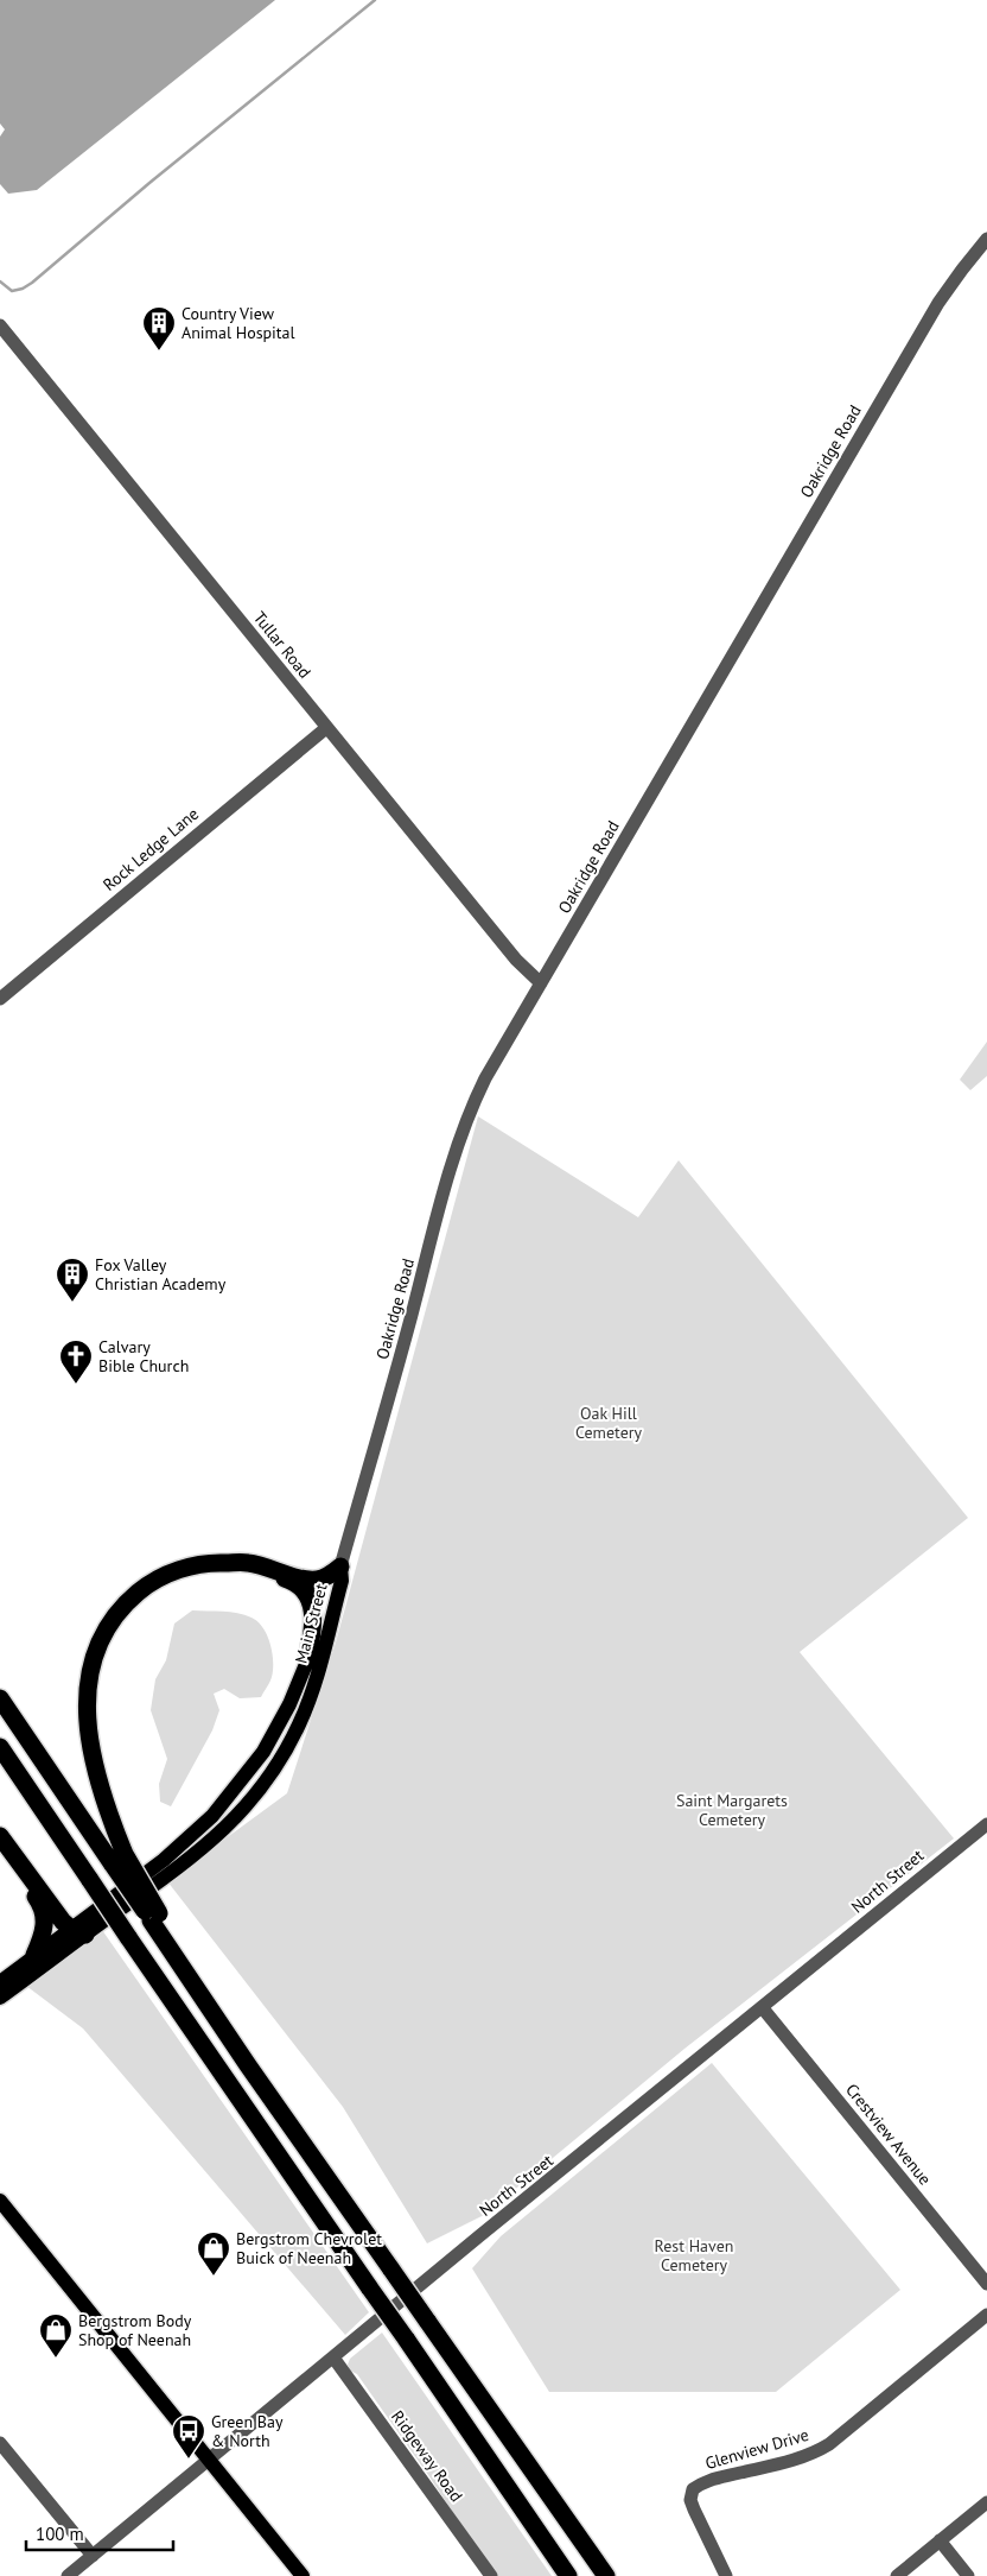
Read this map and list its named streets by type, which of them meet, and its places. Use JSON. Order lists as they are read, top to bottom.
{
  "streets": {
    "main road": ["Main Street"],
    "street": [
      "Oakridge Road",
      "Tullar Road",
      "Rock Ledge Lane",
      "North Street",
      "Crestview Avenue",
      "Glenview Drive",
      "Ridgeway Road"
    ]
  },
  "crossings": [
    ["Oakridge Road", "Tullar Road"],
    ["Oakridge Road", "Main Street"],
    ["Tullar Road", "Rock Ledge Lane"],
    ["North Street", "Crestview Avenue"],
    ["North Street", "Ridgeway Road"]
  ],
  "parks": ["Oak Hill Cemetery", "Saint Margarets Cemetery", "Rest Haven Cemetery"],
  "places": {
    "building": ["Country View Animal Hospital", "Fox Valley Christian Academy"],
    "church": ["Calvary Bible Church"],
    "shop": ["Bergstrom Chevrolet Buick of Neenah", "Bergstrom Body Shop of Neenah"],
    "bus stop": ["Green Bay & North"]
  },
  "scale_bar": "100 m"
}
